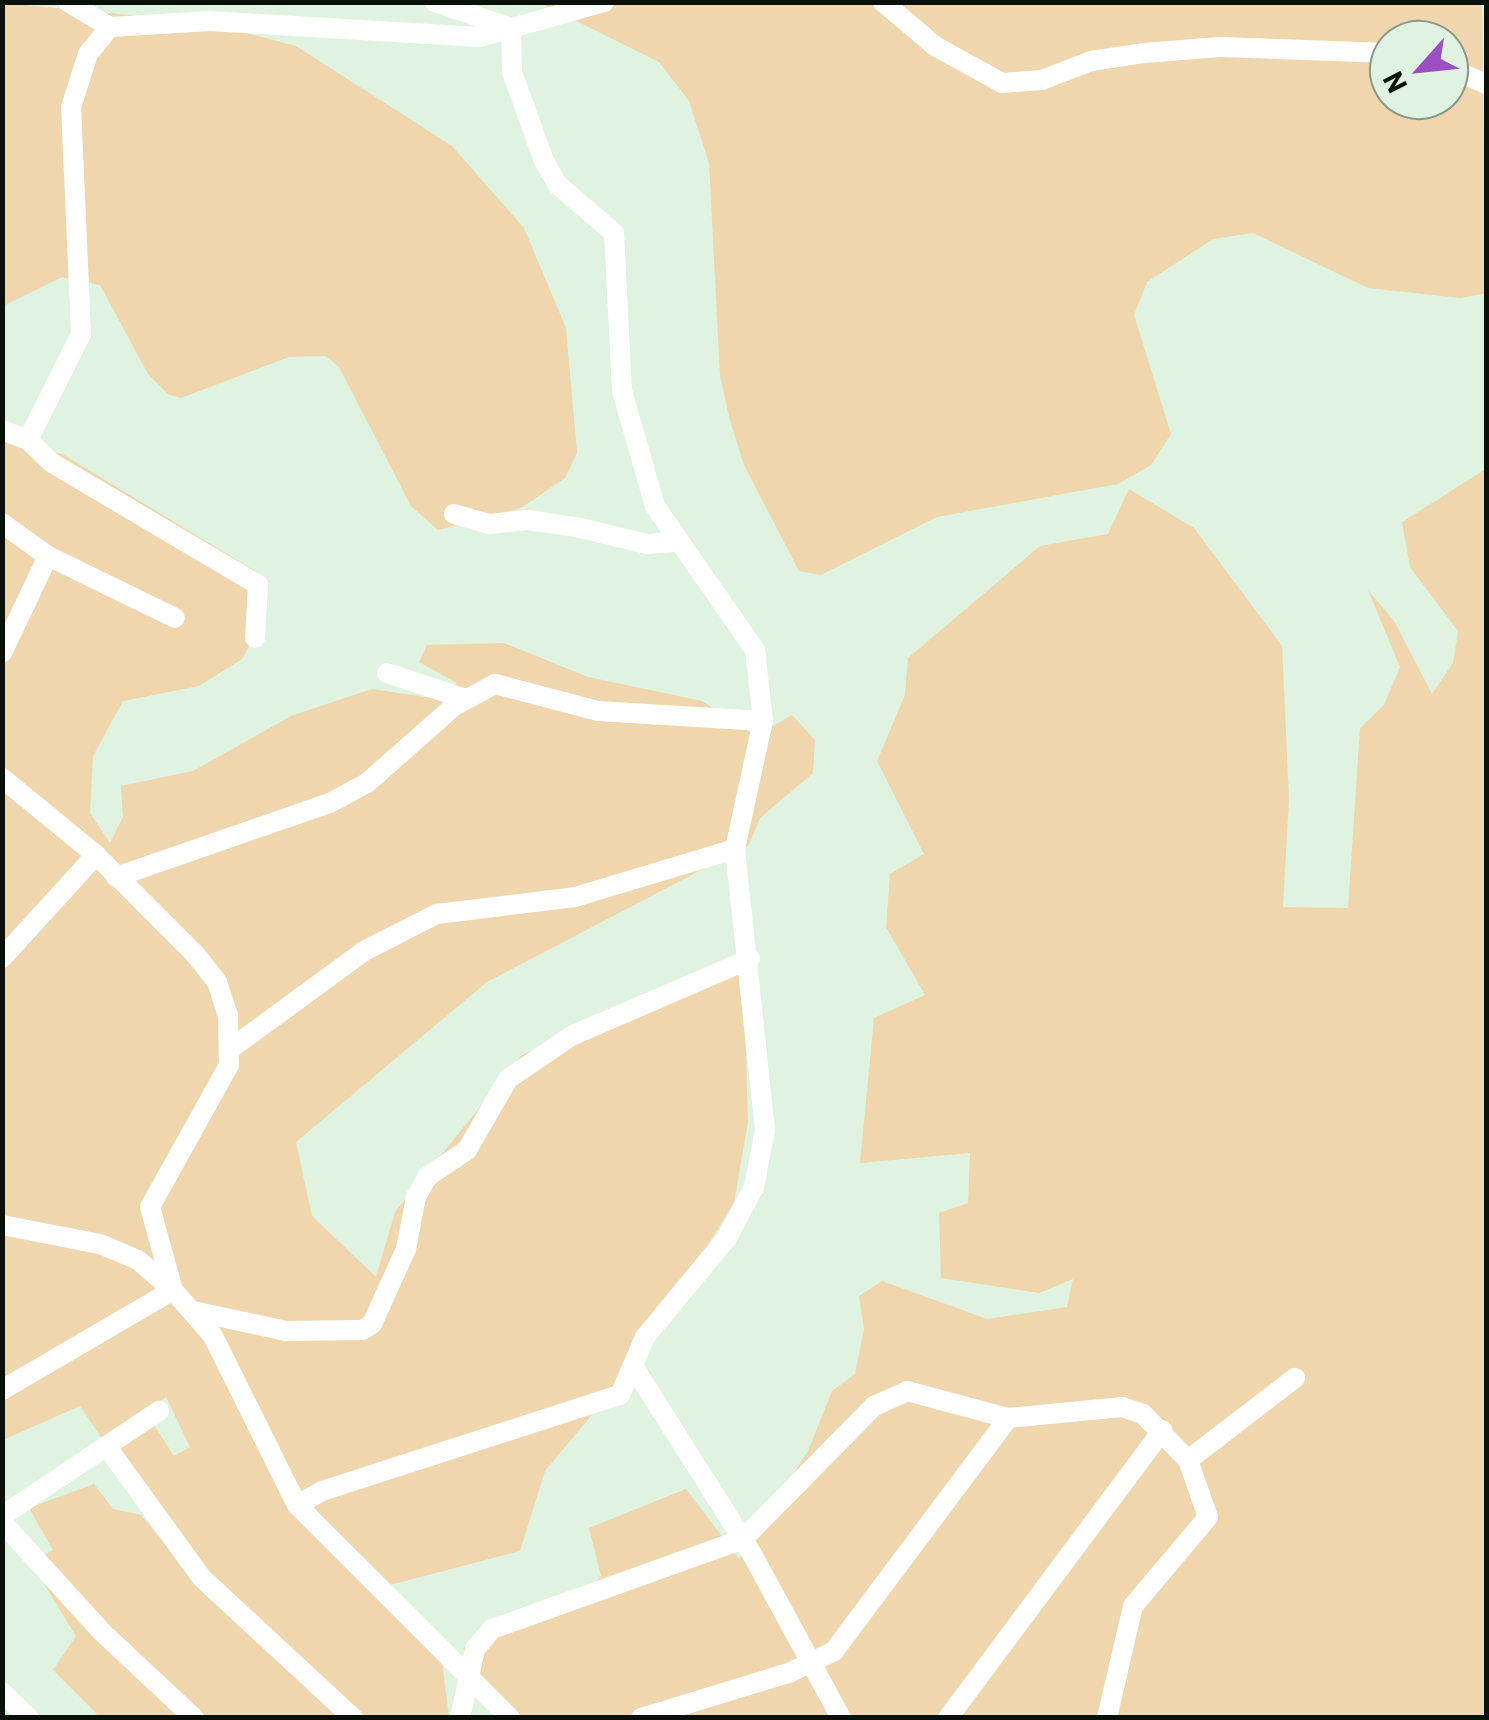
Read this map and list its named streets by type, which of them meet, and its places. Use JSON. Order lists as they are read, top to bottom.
{
  "north": "bottom left"
}
